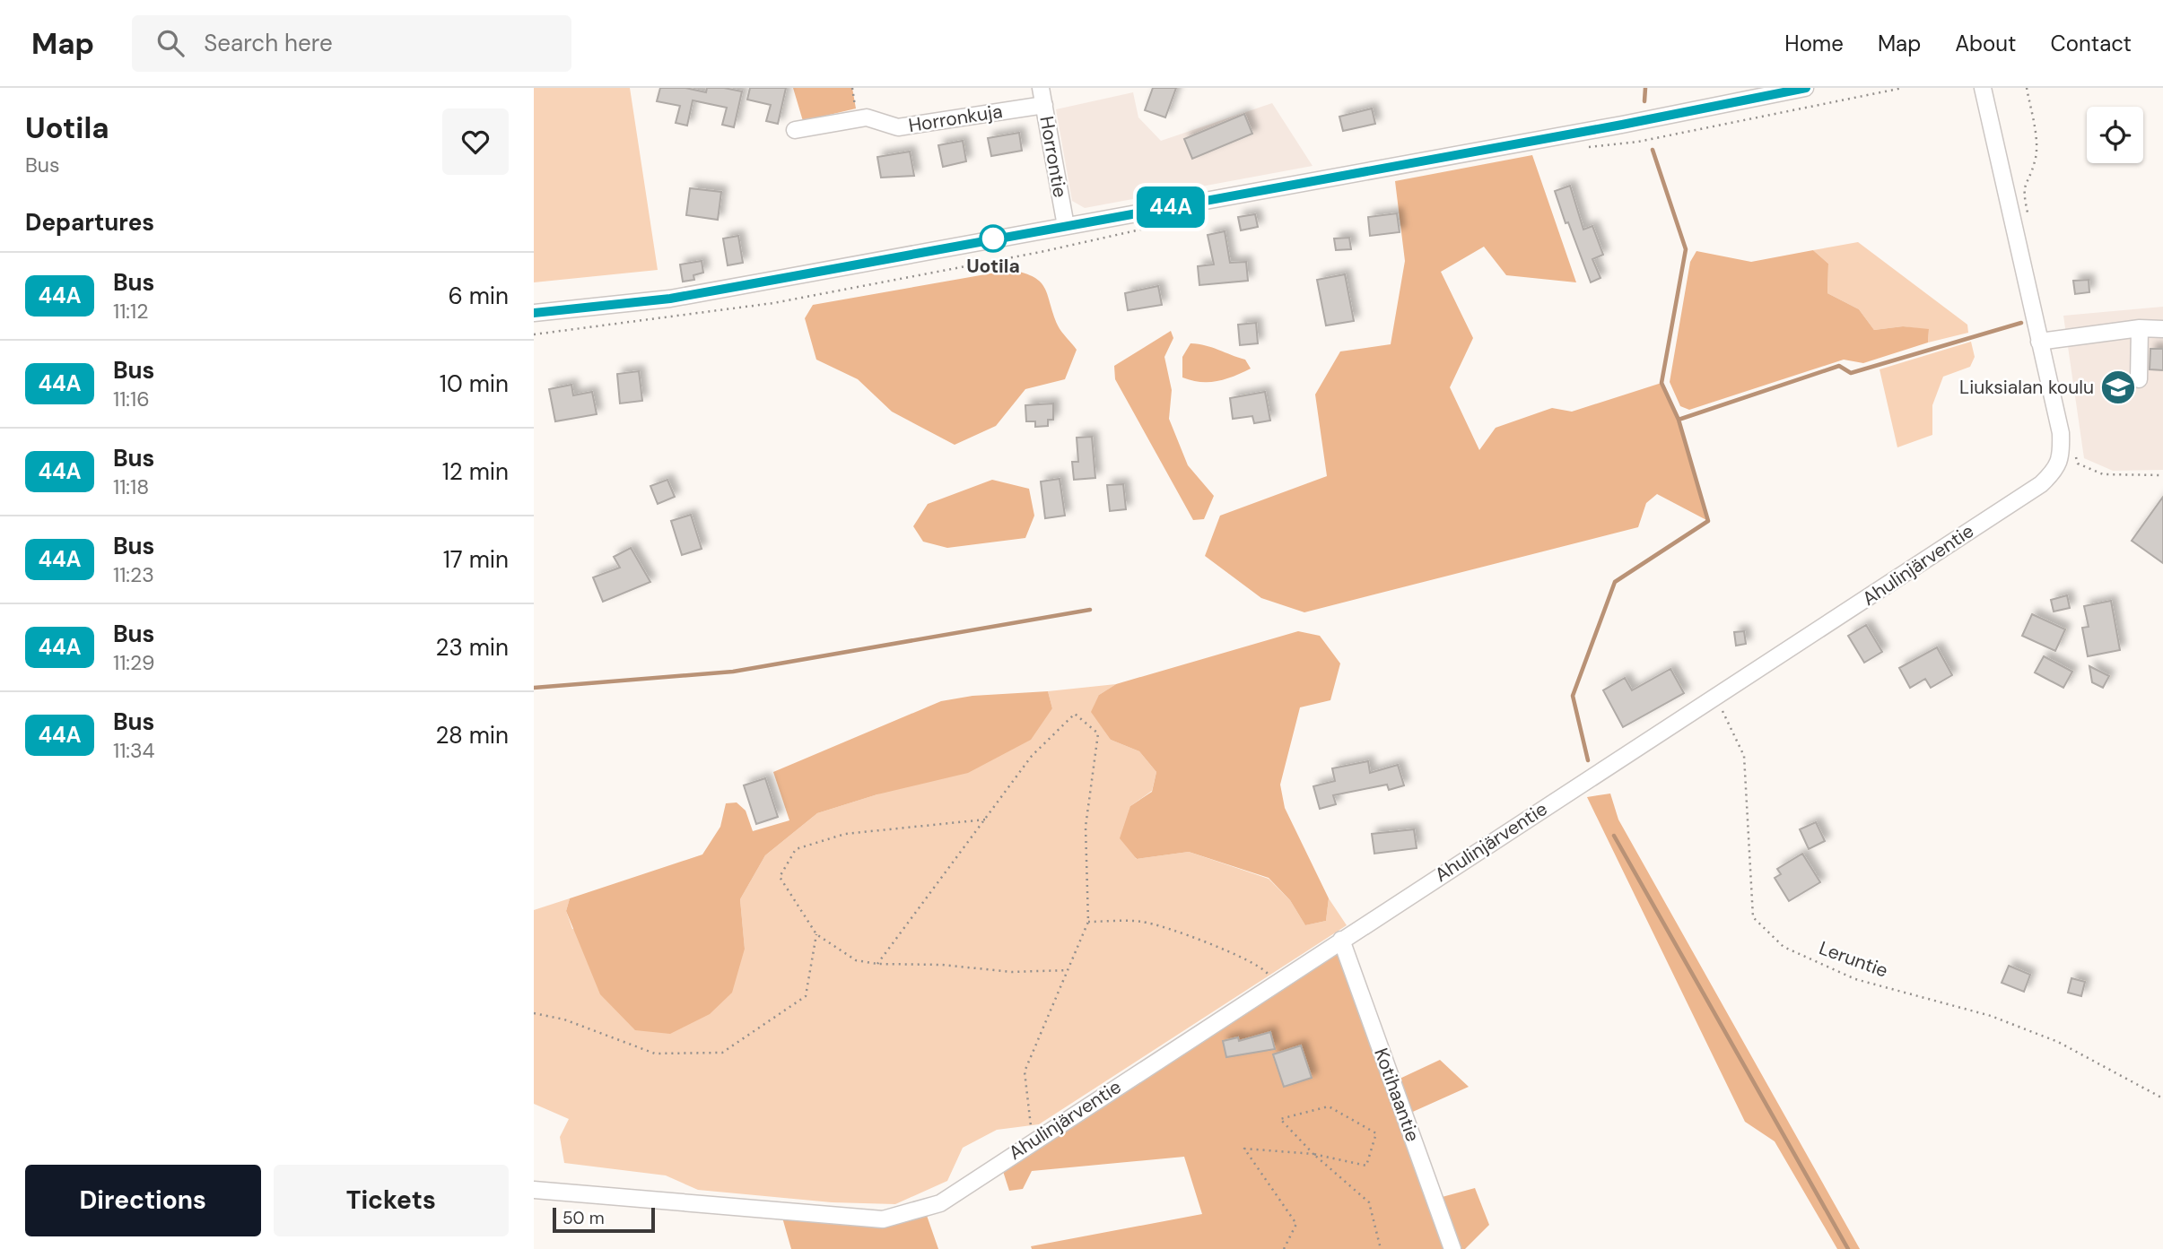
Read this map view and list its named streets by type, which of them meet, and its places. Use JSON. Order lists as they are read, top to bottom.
{
  "streets": {
    "street": [
      "Horronkuja",
      "Horrontie",
      "Ahulinjärventie",
      "Kotihaantie"
    ],
    "path": ["Leruntie"]
  },
  "crossings": [
    ["Horronkuja", "Horrontie"],
    ["Ahulinjärventie", "Leruntie"],
    ["Ahulinjärventie", "Kotihaantie"]
  ],
  "places": {
    "other": ["Uotila"],
    "school or university": ["Liuksialan koulu"]
  },
  "lines": ["bus line 44A"],
  "scale_bar": "50 m",
  "page": {
    "header": "Map",
    "search": "Search here",
    "nav": [
      "Home",
      "Map",
      "About",
      "Contact"
    ],
    "heading": [
      ["Uotila", "Bus"],
      "Departures"
    ],
    "on_map": "44A",
    "list": [
      {
        "mark": "44A",
        "name": "Bus",
        "note": "11:12",
        "value": "6 min"
      },
      {
        "mark": "44A",
        "name": "Bus",
        "note": "11:16",
        "value": "10 min"
      },
      {
        "mark": "44A",
        "name": "Bus",
        "note": "11:18",
        "value": "12 min"
      },
      {
        "mark": "44A",
        "name": "Bus",
        "note": "11:23",
        "value": "17 min"
      },
      {
        "mark": "44A",
        "name": "Bus",
        "note": "11:29",
        "value": "23 min"
      },
      {
        "mark": "44A",
        "name": "Bus",
        "note": "11:34",
        "value": "28 min"
      }
    ],
    "buttons": ["Directions", "Tickets"],
    "scale": "50 m"
  }
}
